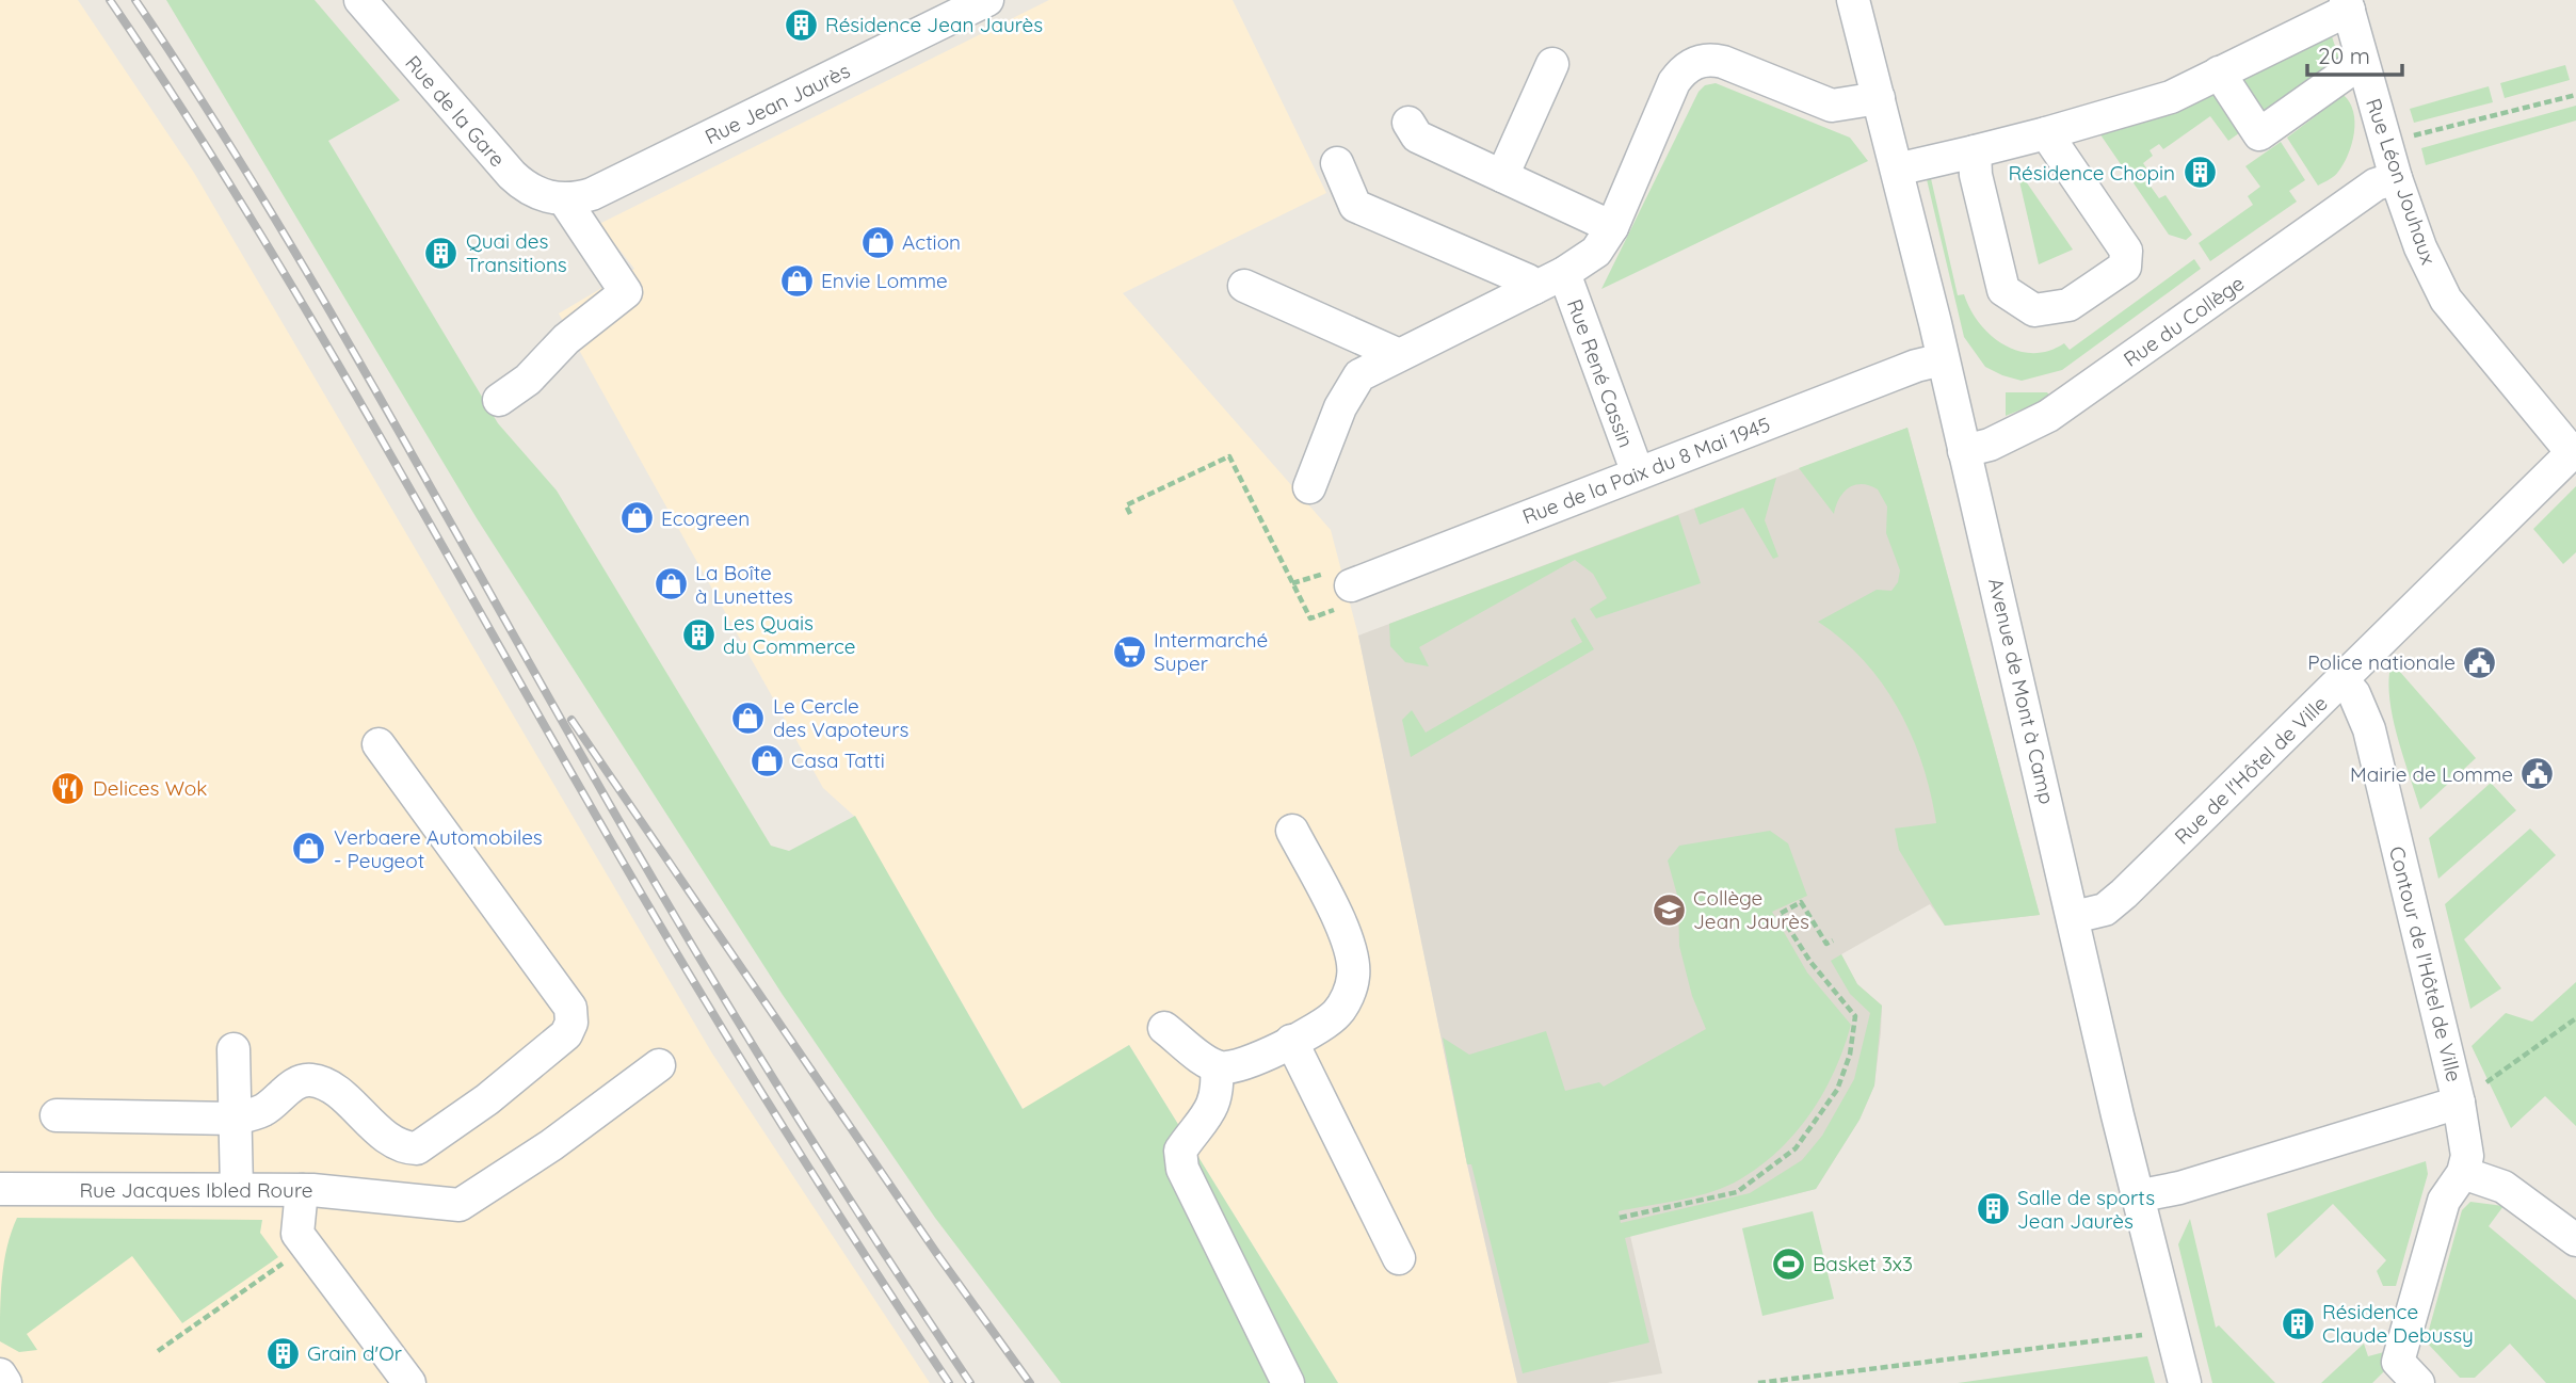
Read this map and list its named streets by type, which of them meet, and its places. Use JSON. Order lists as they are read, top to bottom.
{
  "streets": {
    "street": [
      "Rue Jean Jaurès",
      "Rue de la Gare",
      "Rue Léon Jouhaux",
      "Rue du Collège",
      "Rue René Cassin",
      "Rue de la Paix du 8 Mai 1945",
      "Avenue de Mont à Camp",
      "Rue de l'Hôtel de Ville",
      "Contour de l'Hôtel de Ville",
      "Rue Jacques Ibled Roure"
    ]
  },
  "crossings": [
    ["Rue Jean Jaurès", "Rue de la Gare"],
    ["Rue Léon Jouhaux", "Rue du Collège"],
    ["Rue Léon Jouhaux", "Rue de l'Hôtel de Ville"],
    ["Rue du Collège", "Avenue de Mont à Camp"],
    ["Rue René Cassin", "Rue de la Paix du 8 Mai 1945"],
    ["Rue de la Paix du 8 Mai 1945", "Avenue de Mont à Camp"],
    ["Avenue de Mont à Camp", "Rue de l'Hôtel de Ville"],
    ["Avenue de Mont à Camp", "Contour de l'Hôtel de Ville"],
    ["Rue de l'Hôtel de Ville", "Contour de l'Hôtel de Ville"]
  ],
  "places": {
    "building": [
      "Résidence Jean Jaurès",
      "Résidence Chopin",
      "Quai des Transitions",
      "Les Quais du Commerce",
      "Salle de sports Jean Jaurès",
      "Résidence Claude Debussy",
      "Grain d'Or"
    ],
    "shop": [
      "Action",
      "Envie Lomme",
      "Ecogreen",
      "La Boîte à Lunettes",
      "Le Cercle des Vapoteurs",
      "Casa Tatti",
      "Verbaere Automobiles - Peugeot"
    ],
    "supermarket": ["Intermarché Super"],
    "public building": ["Police nationale", "Mairie de Lomme"],
    "restaurant": ["Delices Wok"],
    "school or university": ["Collège Jean Jaurès"],
    "sports": ["Basket 3x3"]
  },
  "scale_bar": "20 m"
}
